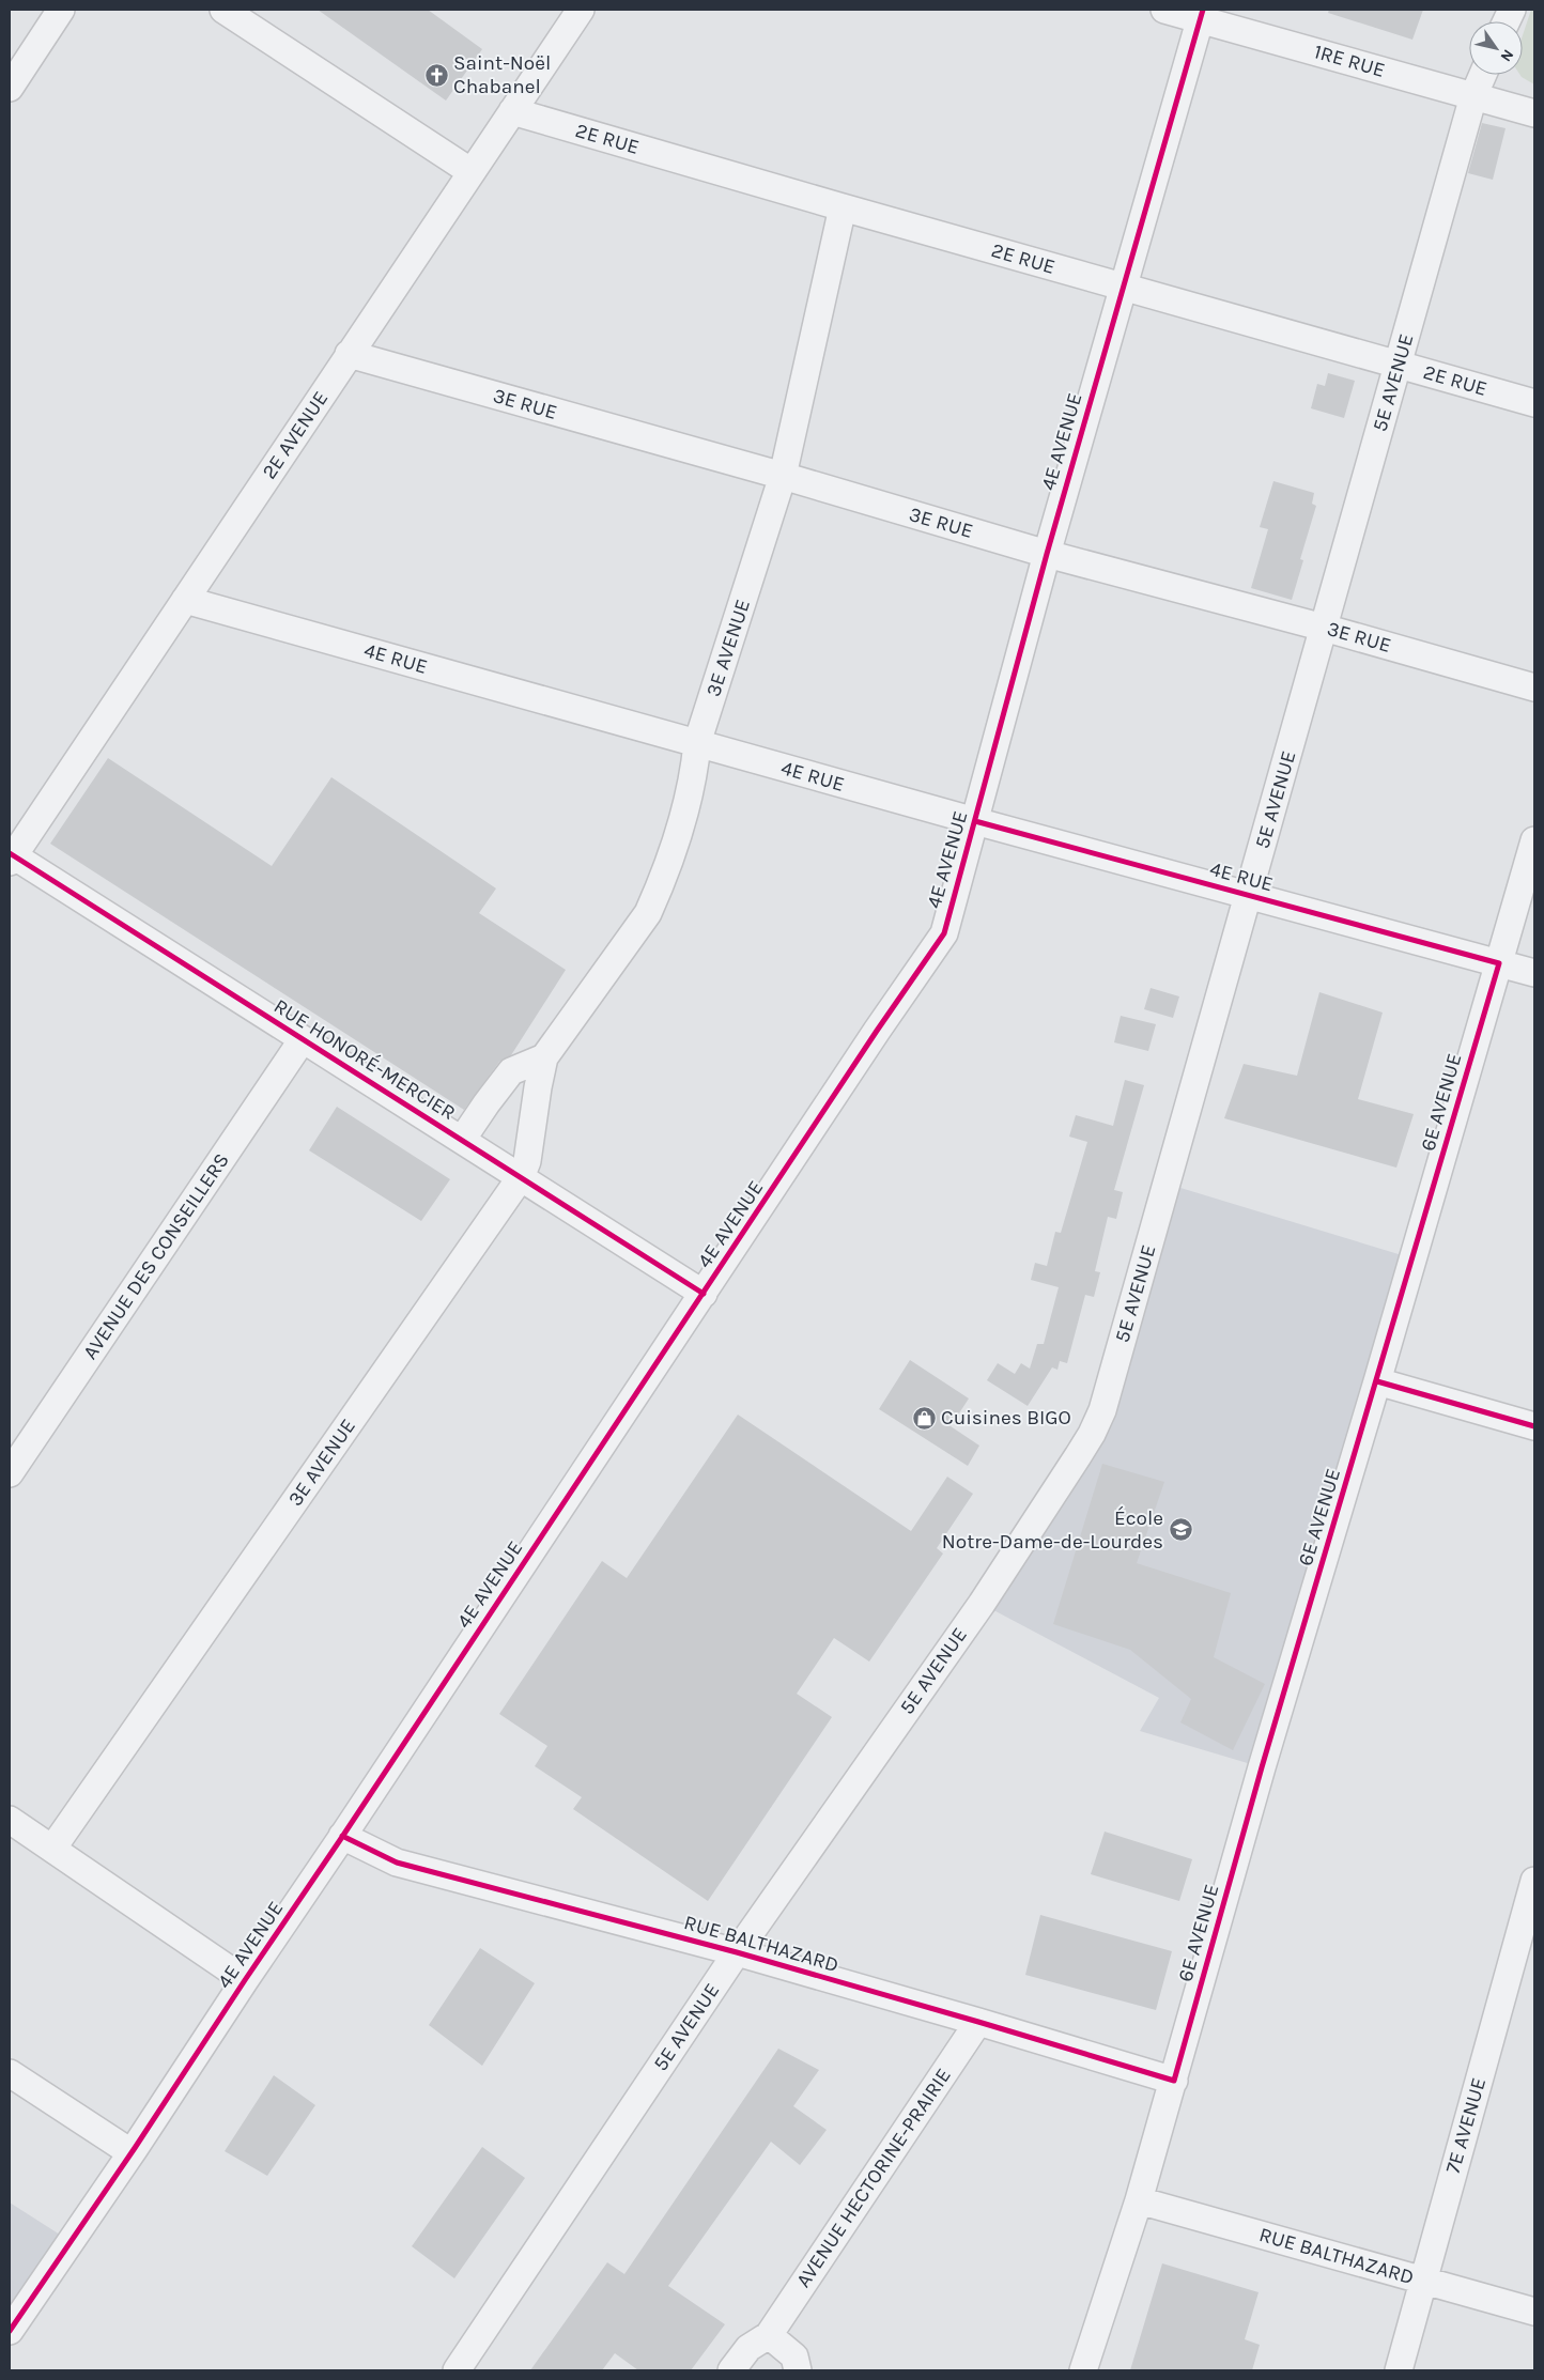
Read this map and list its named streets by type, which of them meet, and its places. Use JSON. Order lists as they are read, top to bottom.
{
  "streets": {
    "street": [
      "1RE RUE",
      "2E RUE",
      "5E AVENUE",
      "3E RUE",
      "2E AVENUE",
      "4E AVENUE",
      "3E AVENUE",
      "4E RUE",
      "RUE HONORÉ-MERCIER",
      "6E AVENUE",
      "AVENUE DES CONSEILLERS",
      "RUE BALTHAZARD",
      "7E AVENUE",
      "AVENUE HECTORINE-PRAIRIE"
    ]
  },
  "crossings": [
    ["1RE RUE", "5E AVENUE"],
    ["1RE RUE", "4E AVENUE"],
    ["2E RUE", "5E AVENUE"],
    ["2E RUE", "2E AVENUE"],
    ["2E RUE", "4E AVENUE"],
    ["2E RUE", "3E AVENUE"],
    ["5E AVENUE", "3E RUE"],
    ["5E AVENUE", "4E RUE"],
    ["5E AVENUE", "RUE BALTHAZARD"],
    ["3E RUE", "2E AVENUE"],
    ["3E RUE", "4E AVENUE"],
    ["3E RUE", "3E AVENUE"],
    ["2E AVENUE", "4E RUE"],
    ["2E AVENUE", "RUE HONORÉ-MERCIER"],
    ["4E AVENUE", "4E RUE"],
    ["4E AVENUE", "RUE HONORÉ-MERCIER"],
    ["4E AVENUE", "RUE BALTHAZARD"],
    ["3E AVENUE", "4E RUE"],
    ["3E AVENUE", "RUE HONORÉ-MERCIER"],
    ["4E RUE", "6E AVENUE"],
    ["RUE HONORÉ-MERCIER", "AVENUE DES CONSEILLERS"],
    ["6E AVENUE", "RUE BALTHAZARD"],
    ["RUE BALTHAZARD", "7E AVENUE"],
    ["RUE BALTHAZARD", "AVENUE HECTORINE-PRAIRIE"]
  ],
  "places": {
    "church": ["Saint-Noël Chabanel"],
    "shop": ["Cuisines BIGO"],
    "school or university": ["École Notre-Dame-de-Lourdes"]
  },
  "north": "bottom right"
}
